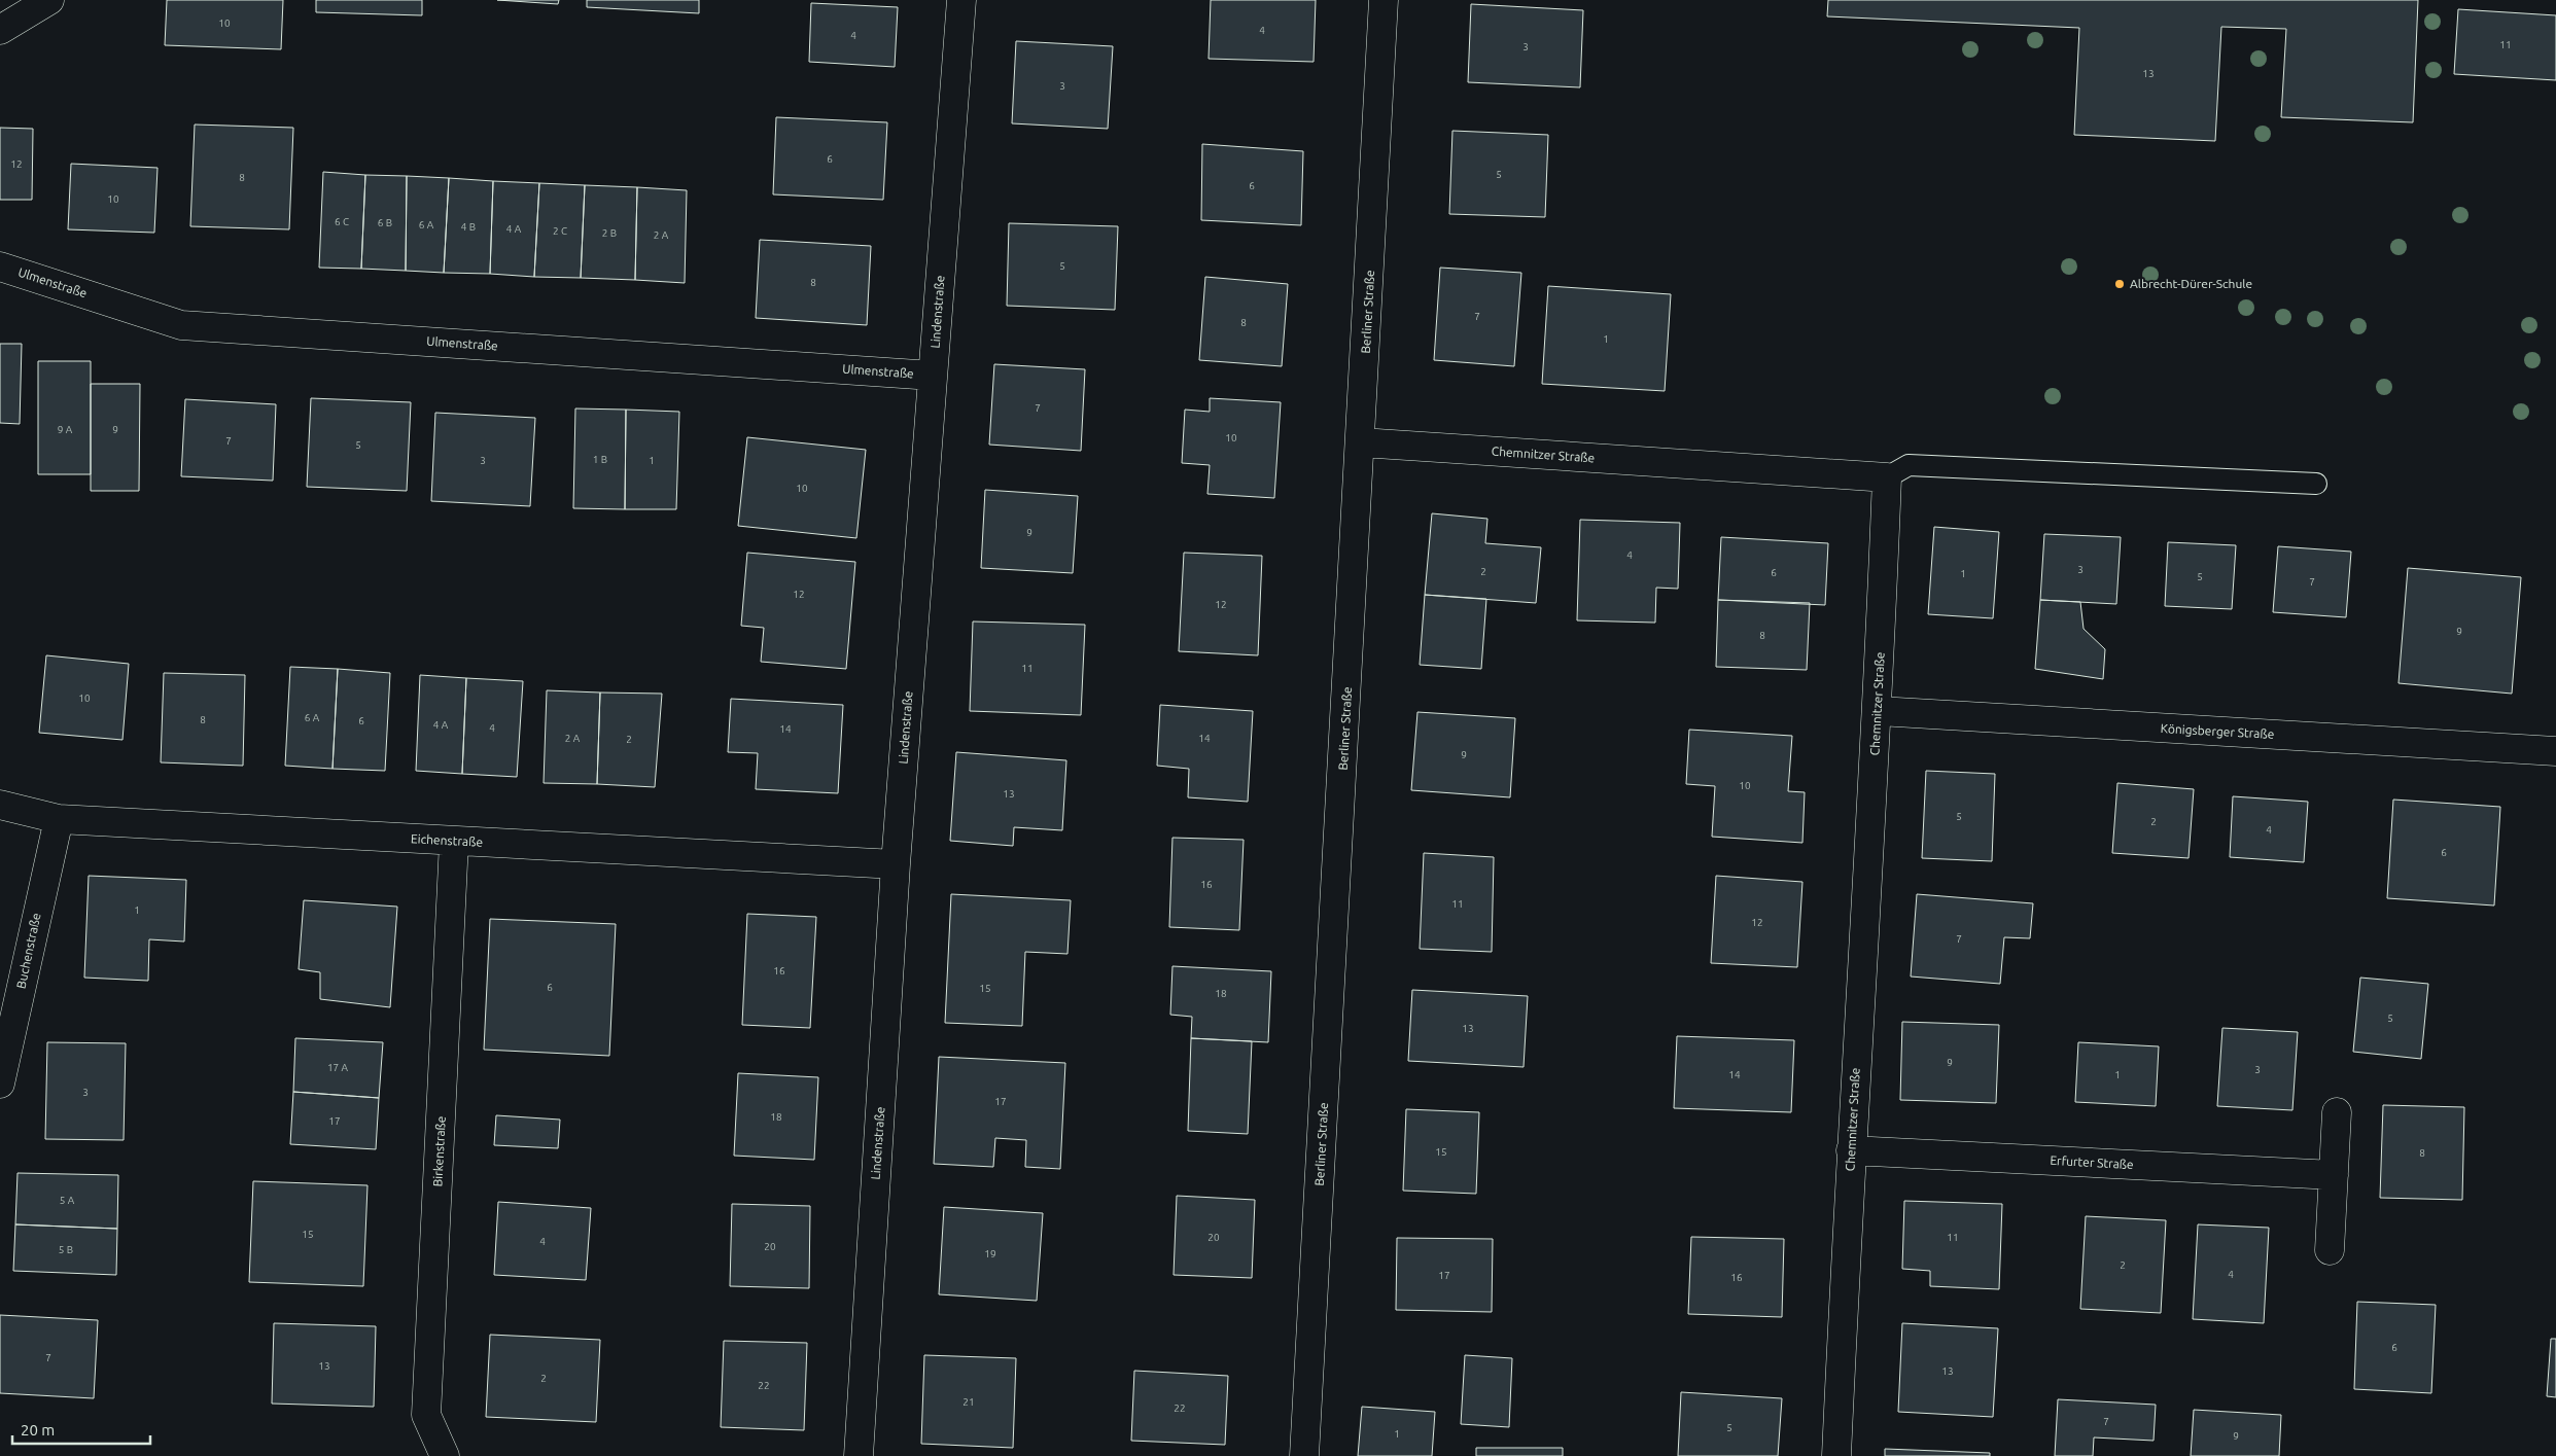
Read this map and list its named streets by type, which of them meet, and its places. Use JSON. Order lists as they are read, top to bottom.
{
  "streets": {
    "street": [
      "Ulmenstraße",
      "Lindenstraße",
      "Berliner Straße",
      "Chemnitzer Straße",
      "Königsberger Straße",
      "Eichenstraße",
      "Buchenstraße",
      "Birkenstraße",
      "Erfurter Straße"
    ]
  },
  "crossings": [
    ["Ulmenstraße", "Lindenstraße"],
    ["Lindenstraße", "Eichenstraße"],
    ["Berliner Straße", "Chemnitzer Straße"],
    ["Chemnitzer Straße", "Königsberger Straße"],
    ["Chemnitzer Straße", "Erfurter Straße"],
    ["Eichenstraße", "Buchenstraße"],
    ["Eichenstraße", "Birkenstraße"]
  ],
  "places": ["Albrecht-Dürer-Schule"],
  "house_numbers": [
    "10",
    "4",
    "4",
    "11",
    "3",
    "13",
    "3",
    "6",
    "12",
    "5",
    "8",
    "6",
    "10",
    "6 C",
    "6 B",
    "6 A",
    "4 B",
    "4 A",
    "2 C",
    "2 B",
    "2 A",
    "5",
    "8",
    "7",
    "8",
    "1",
    "7",
    "9 A",
    "9",
    "10",
    "7",
    "5",
    "1 B",
    "3",
    "1",
    "10",
    "9",
    "4",
    "3",
    "2",
    "6",
    "1",
    "5",
    "7",
    "12",
    "12",
    "9",
    "8",
    "11",
    "10",
    "6 A",
    "8",
    "6",
    "4 A",
    "4",
    "14",
    "2 A",
    "14",
    "2",
    "9",
    "10",
    "13",
    "5",
    "2",
    "4",
    "6",
    "16",
    "11",
    "1",
    "12",
    "7",
    "16",
    "6",
    "15",
    "18",
    "5",
    "13",
    "9",
    "17 A",
    "3",
    "14",
    "1",
    "3",
    "17",
    "18",
    "17",
    "15",
    "8",
    "5 A",
    "15",
    "20",
    "11",
    "4",
    "20",
    "5 B",
    "19",
    "2",
    "4",
    "17",
    "16",
    "6",
    "7",
    "13",
    "13",
    "2",
    "22",
    "21",
    "22",
    "7",
    "5",
    "1",
    "9"
  ],
  "scale_bar": "20 m"
}
